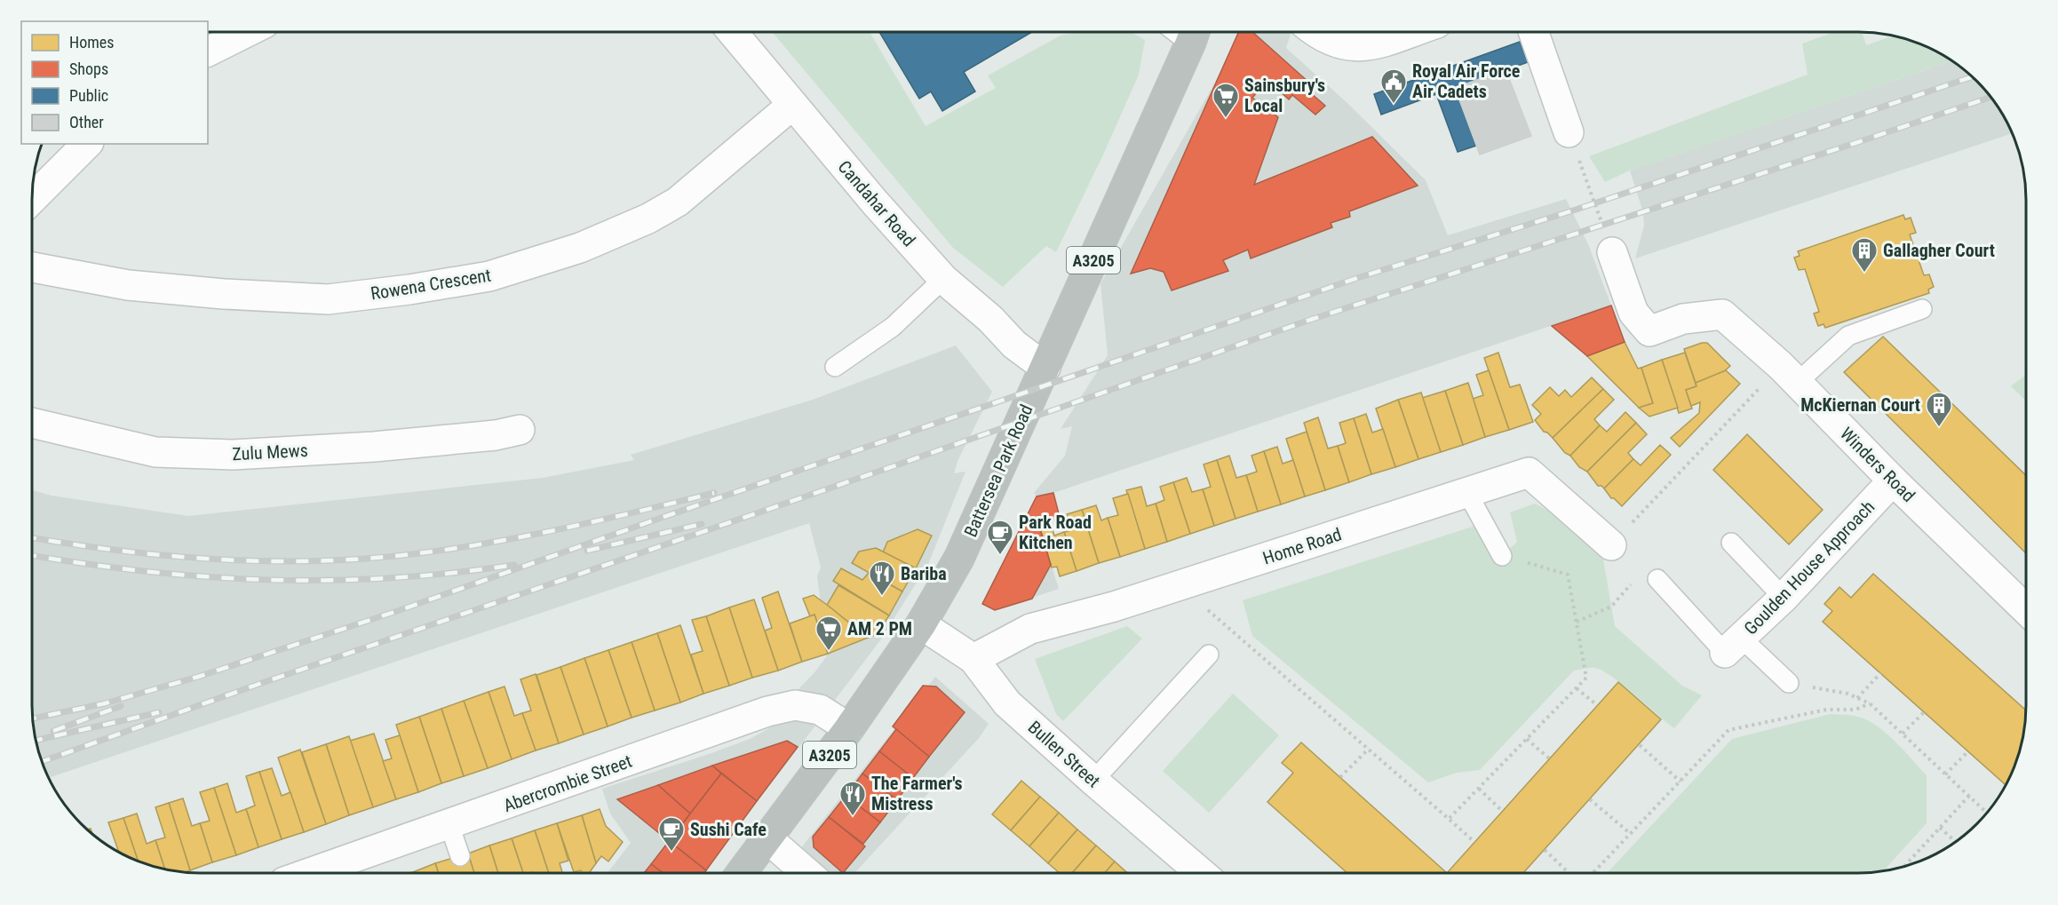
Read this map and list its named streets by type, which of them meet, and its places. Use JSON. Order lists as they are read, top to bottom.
{
  "streets": {
    "highway": ["A3205", "Battersea Park Road"],
    "street": [
      "Candahar Road",
      "Rowena Crescent",
      "Zulu Mews",
      "Winders Road",
      "Home Road",
      "Goulden House Approach",
      "Bullen Street",
      "Abercrombie Street"
    ]
  },
  "crossings": [
    ["Candahar Road", "Rowena Crescent"],
    ["Candahar Road", "Battersea Park Road"],
    ["Winders Road", "Goulden House Approach"],
    ["Battersea Park Road", "Bullen Street"],
    ["Battersea Park Road", "Abercrombie Street"],
    ["Home Road", "Bullen Street"]
  ],
  "places": {
    "public building": ["Royal Air Force Air Cadets"],
    "supermarket": ["Sainsbury's Local", "AM 2 PM"],
    "building": ["Gallagher Court", "McKiernan Court"],
    "cafe": ["Park Road Kitchen", "Sushi Cafe"],
    "restaurant": ["Bariba", "The Farmer's Mistress"]
  },
  "legend": [
    "Homes",
    "Shops",
    "Public",
    "Other"
  ]
}
